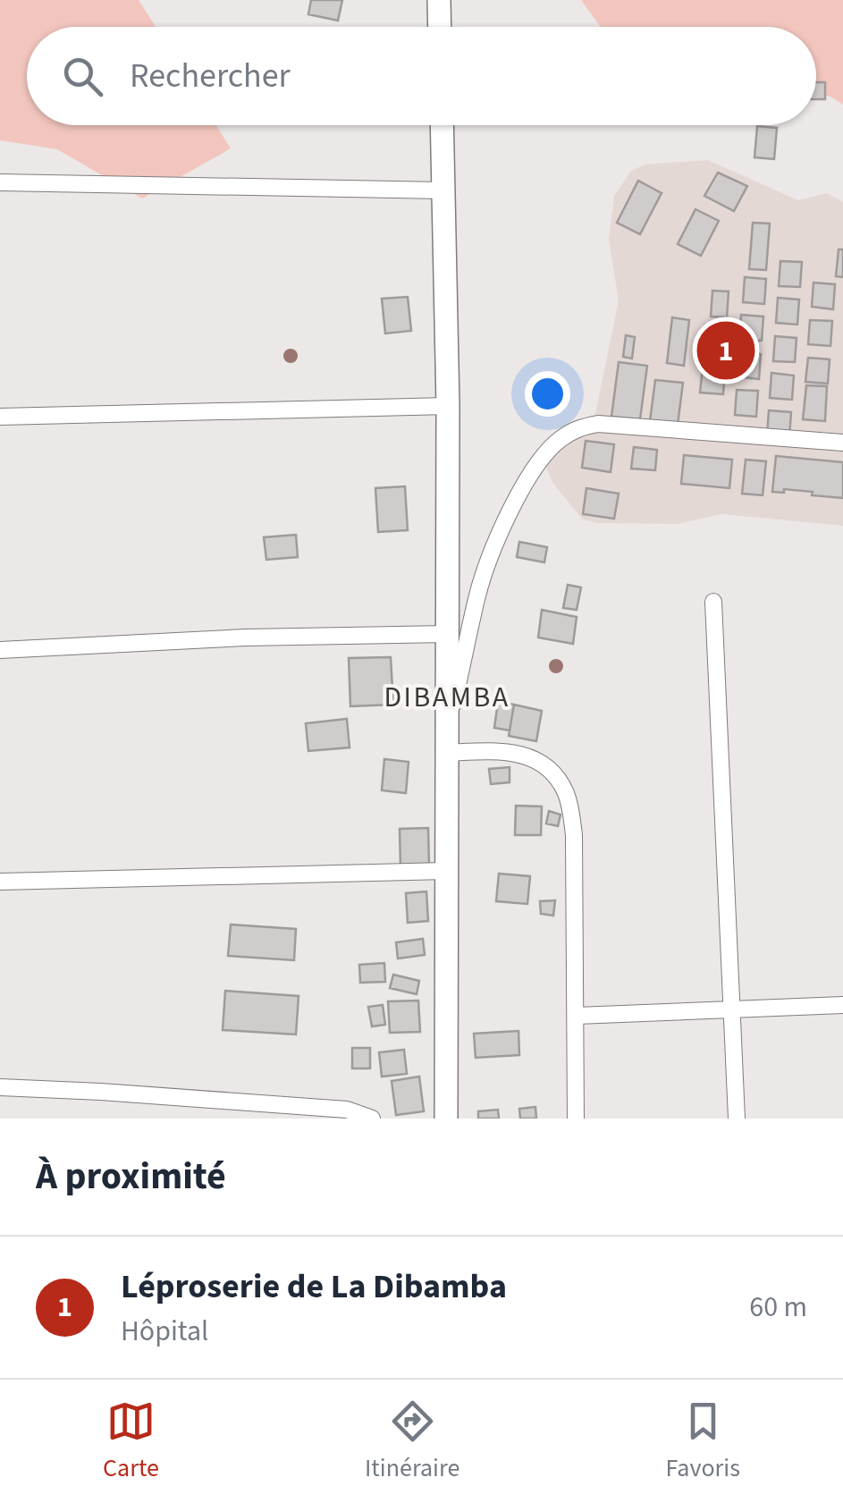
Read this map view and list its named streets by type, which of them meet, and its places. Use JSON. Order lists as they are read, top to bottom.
{
  "districts": ["DIBAMBA"],
  "page": {
    "search": "Rechercher",
    "pins": "1",
    "heading": "À proximité",
    "list": [
      {
        "mark": "1",
        "name": "Léproserie de La Dibamba",
        "note": "Hôpital",
        "value": "60 m"
      }
    ],
    "nav": ["Carte", "Itinéraire", "Favoris"]
  }
}
